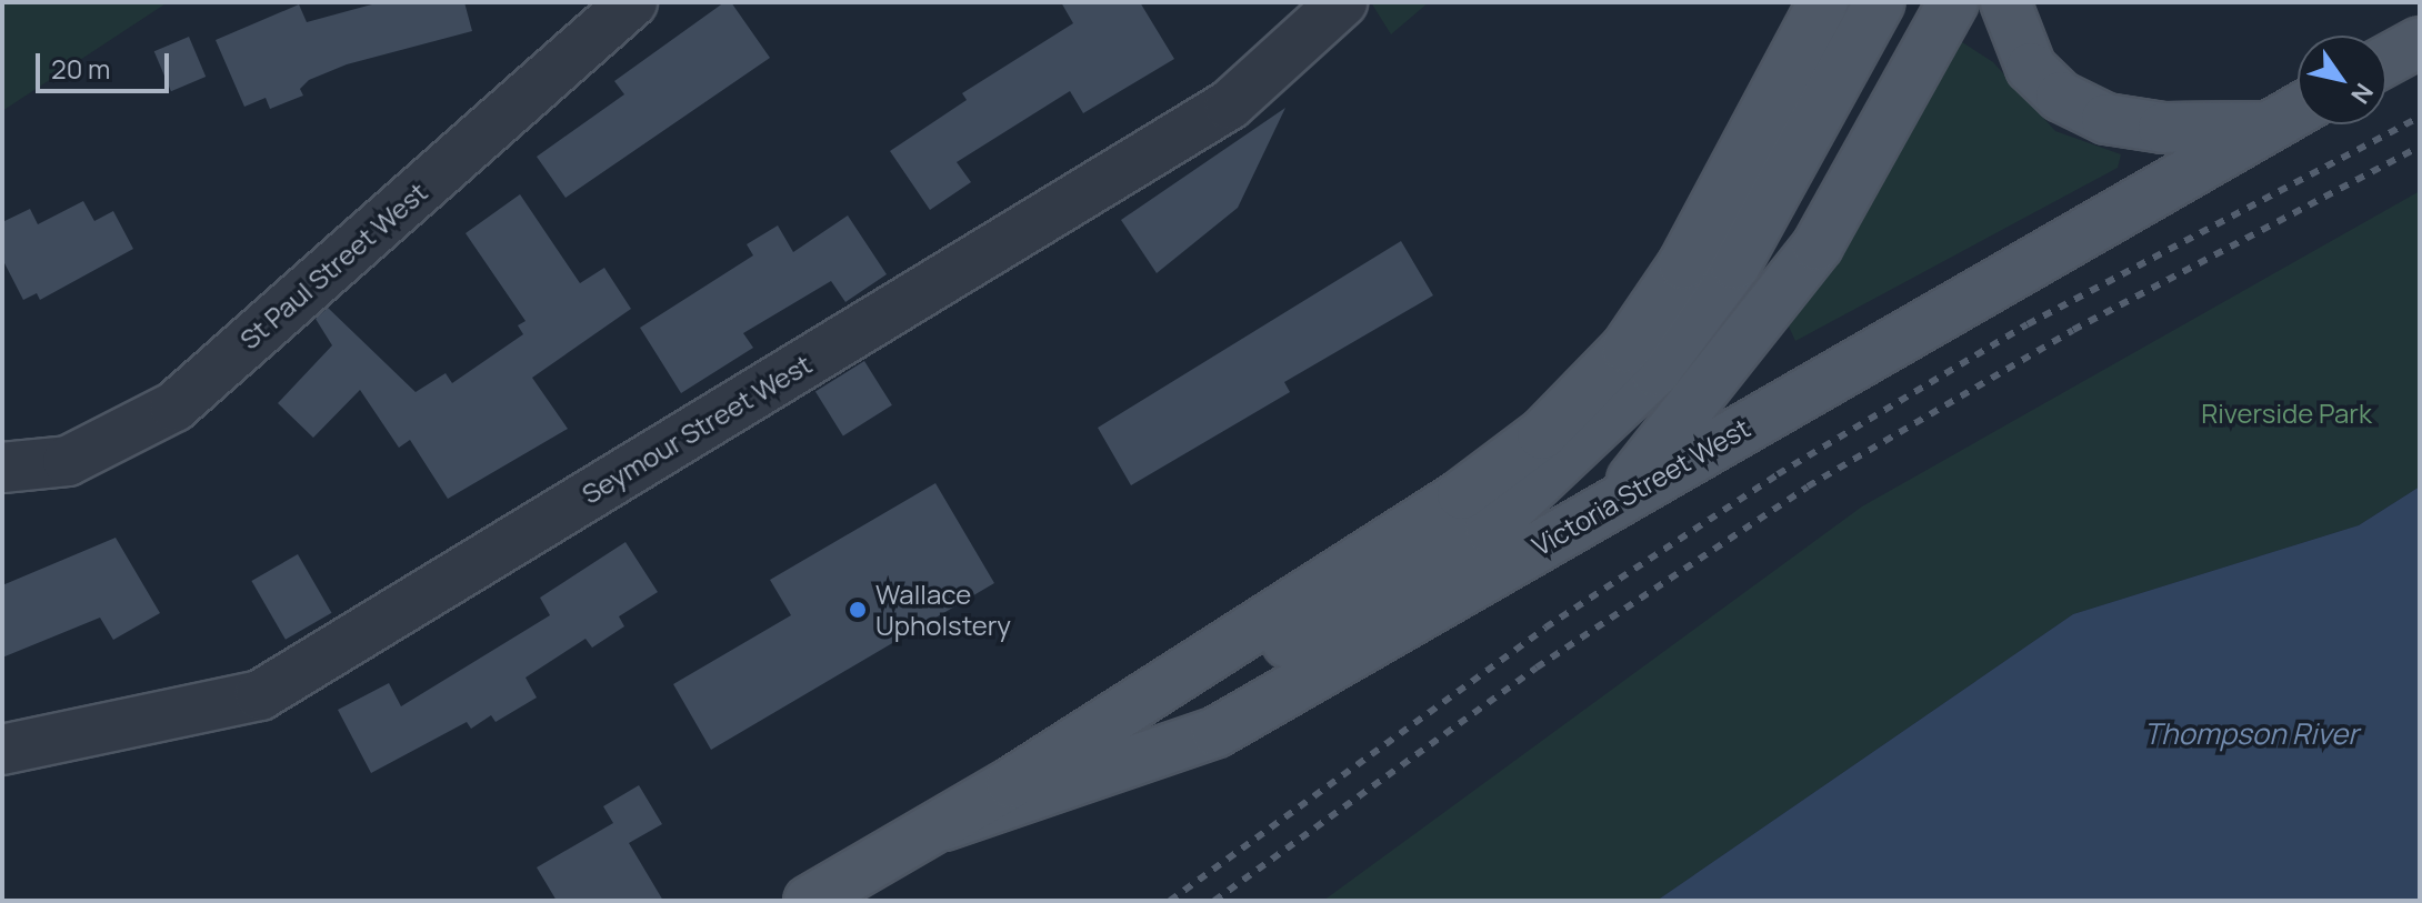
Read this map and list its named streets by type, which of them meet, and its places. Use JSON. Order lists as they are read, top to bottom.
{
  "streets": {
    "main road": ["Victoria Street West"],
    "street": ["St Paul Street West", "Seymour Street West"]
  },
  "water": ["Thompson River"],
  "parks": ["Riverside Park"],
  "places": ["Wallace Upholstery"],
  "scale_bar": "20 m",
  "north": "bottom right"
}
